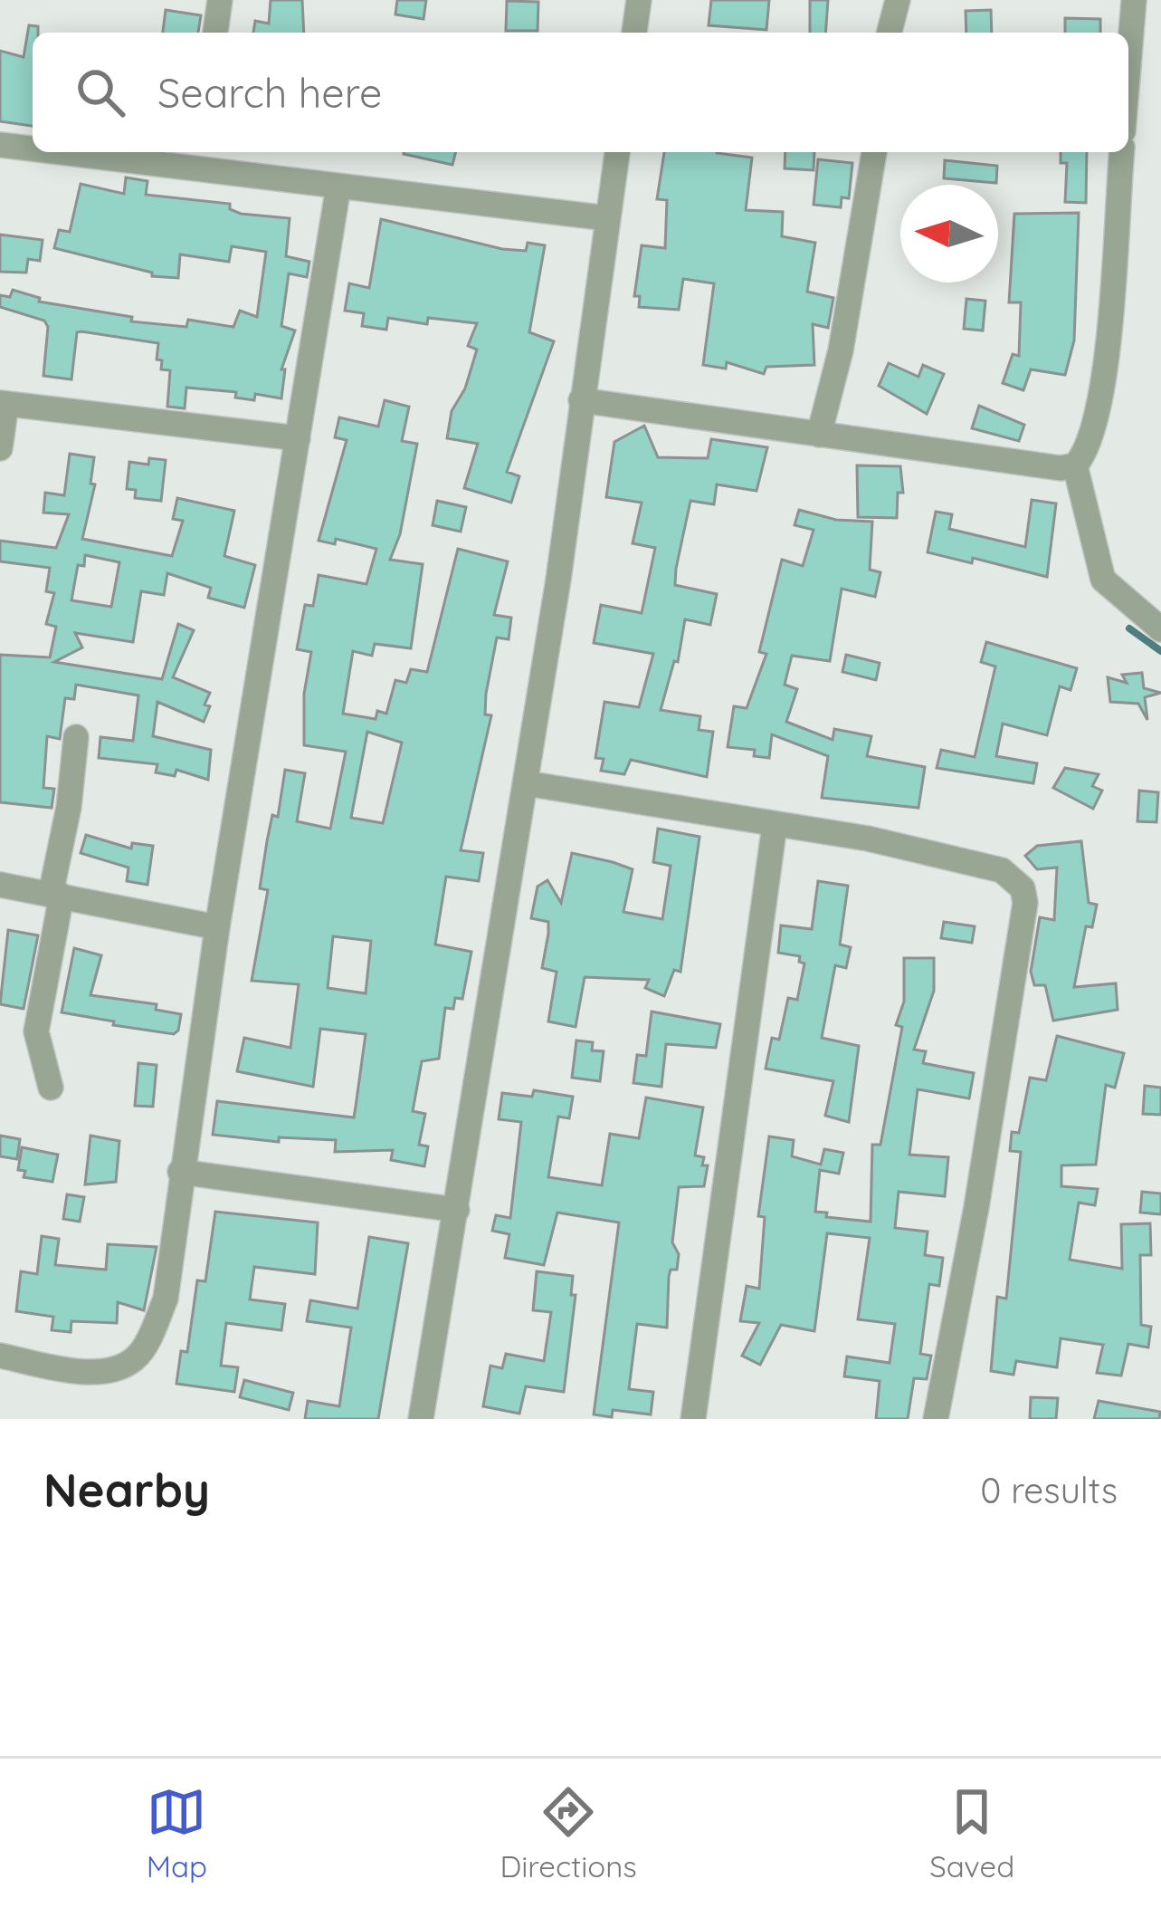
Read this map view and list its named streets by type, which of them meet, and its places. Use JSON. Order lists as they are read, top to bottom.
{
  "north": "left",
  "page": {
    "search": "Search here",
    "heading": ["Nearby", "0 results"],
    "nav": ["Map", "Directions", "Saved"]
  }
}
